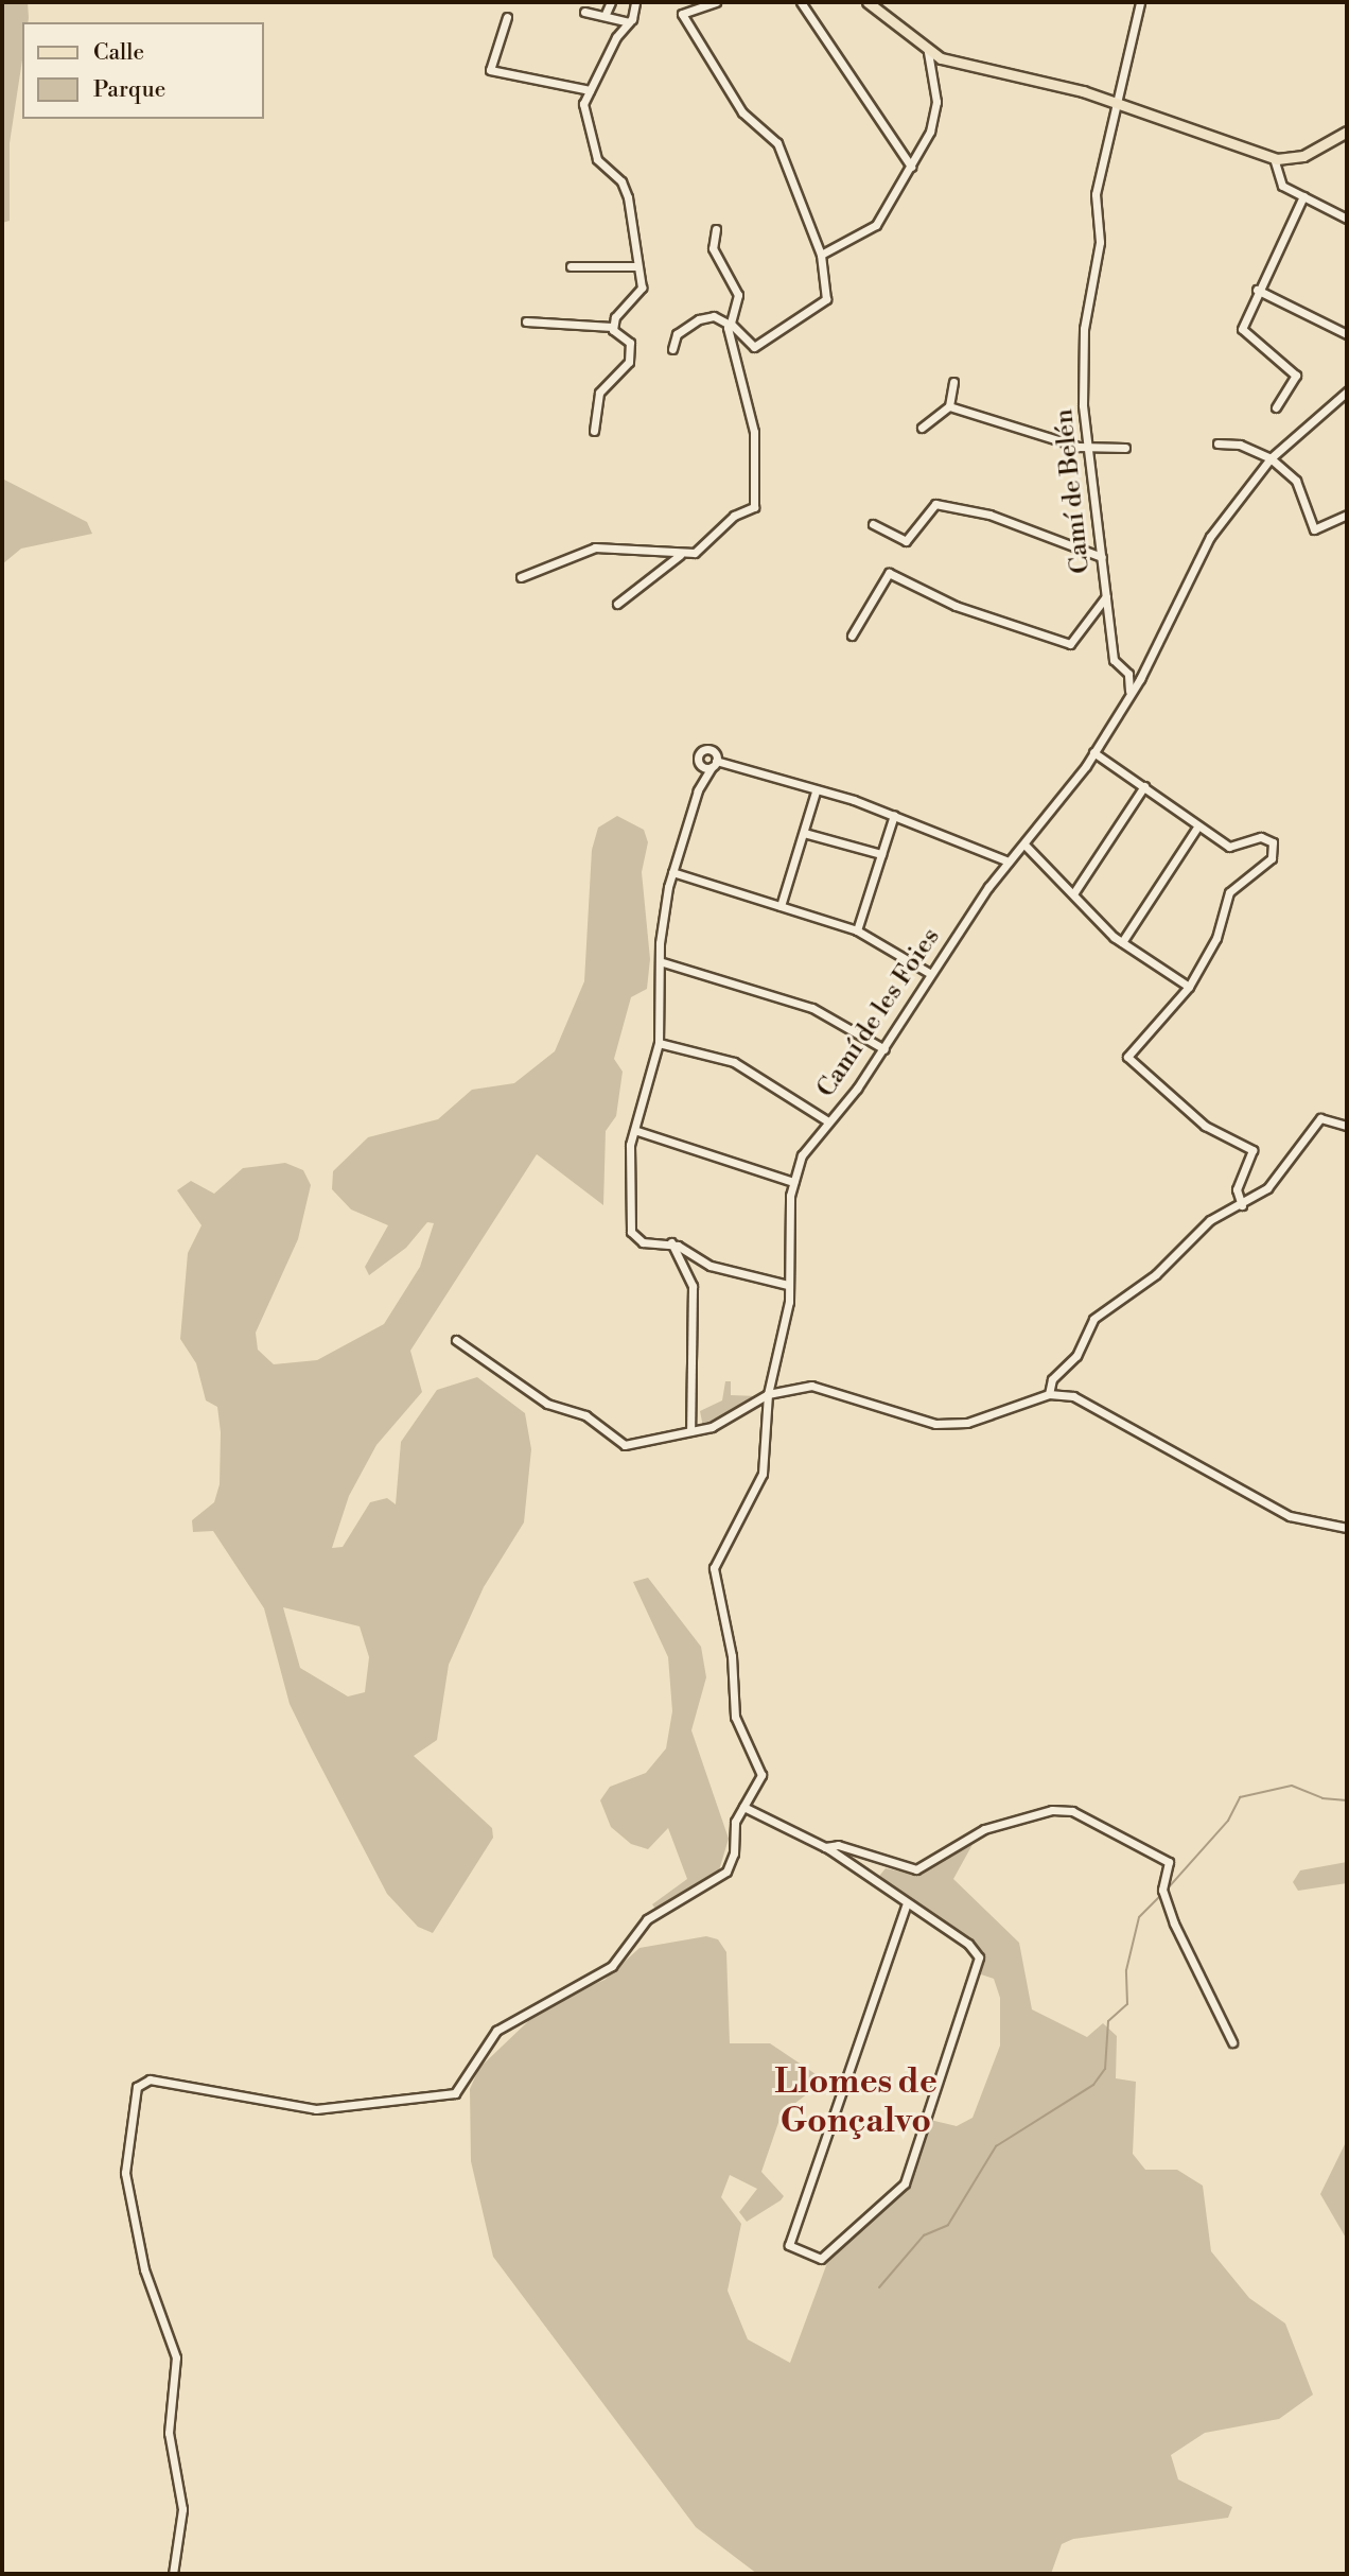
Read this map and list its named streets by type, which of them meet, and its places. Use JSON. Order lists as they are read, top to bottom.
{
  "streets": {
    "street": ["Camí de Belén", "Camí de les Foies"]
  },
  "crossings": [
    ["Camí de Belén", "Camí de les Foies"]
  ],
  "districts": ["Llomes de Gonçalvo"],
  "legend": ["Calle", "Parque"]
}
